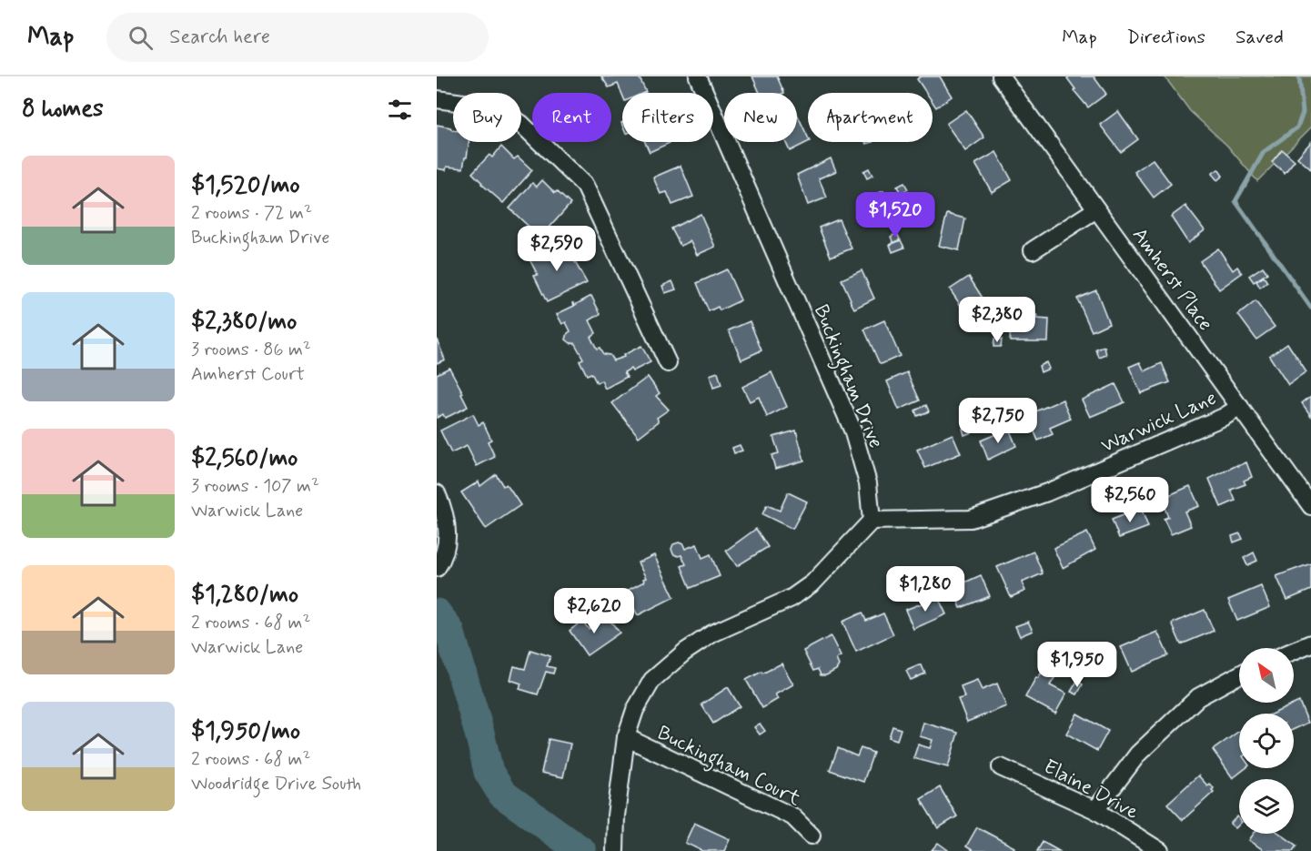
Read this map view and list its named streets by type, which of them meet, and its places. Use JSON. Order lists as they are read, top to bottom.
{
  "streets": {
    "street": [
      "Amherst Place",
      "Buckingham Drive",
      "Warwick Lane",
      "Buckingham Court",
      "Elaine Drive"
    ]
  },
  "crossings": [
    ["Amherst Place", "Warwick Lane"],
    ["Buckingham Drive", "Warwick Lane"]
  ],
  "north": "top left",
  "page": {
    "header": "Map",
    "search": "Search here",
    "nav": ["Map", "Directions", "Saved"],
    "heading": "8 homes",
    "chip": [
      "Buy",
      "Rent",
      "Filters",
      "New",
      "Apartment"
    ],
    "list": [
      {
        "name": "$1,520/mo",
        "note": "2 rooms · 72 m² · Buckingham Drive"
      },
      {
        "name": "$2,380/mo",
        "note": "3 rooms · 86 m² · Amherst Court"
      },
      {
        "name": "$2,560/mo",
        "note": "3 rooms · 107 m² · Warwick Lane"
      },
      {
        "name": "$1,280/mo",
        "note": "2 rooms · 68 m² · Warwick Lane"
      },
      {
        "name": "$1,950/mo",
        "note": "2 rooms · 68 m² · Woodridge Drive South"
      }
    ],
    "price": [
      "$1,520",
      "$2,590",
      "$2,380",
      "$2,750",
      "$2,560",
      "$1,280",
      "$2,620",
      "$1,950"
    ]
  }
}
